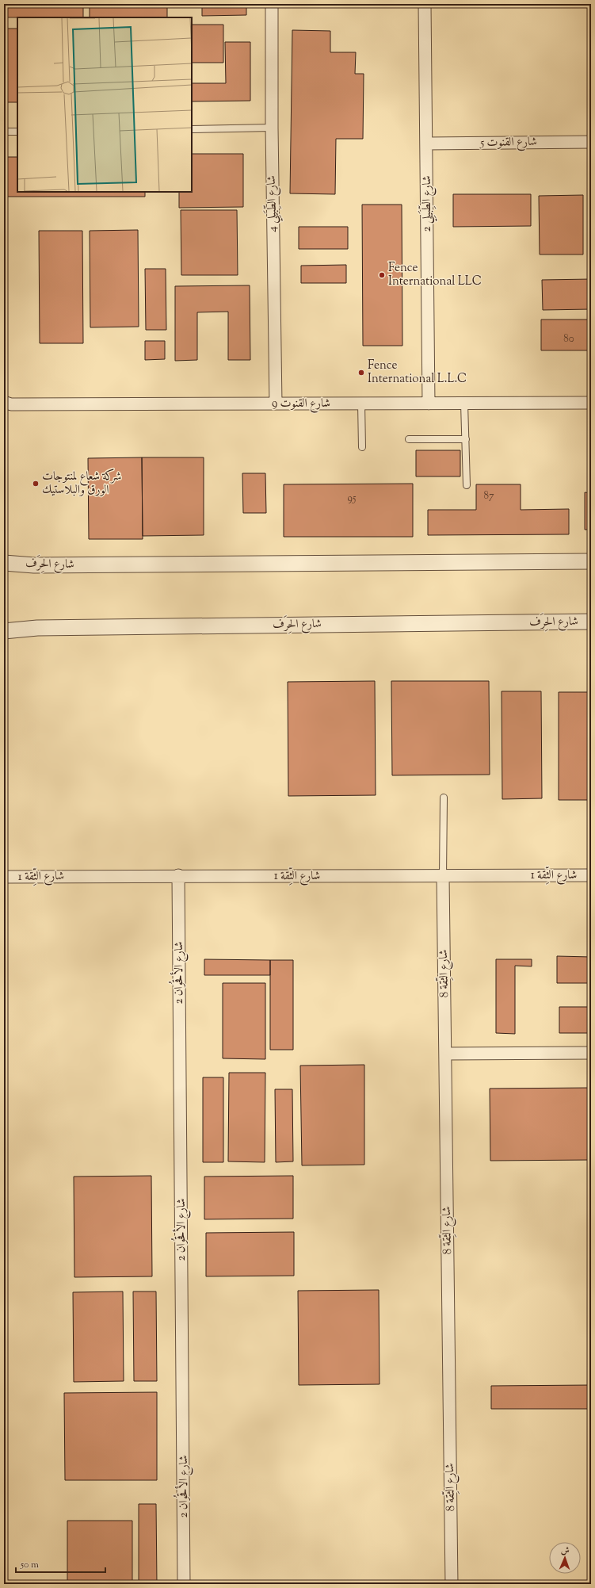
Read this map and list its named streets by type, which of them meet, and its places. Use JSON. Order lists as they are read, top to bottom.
{
  "streets": {
    "street": [
      "شارع القنوت 5",
      "شارع الطِّبَيلِي 4",
      "شارع الطِّبَيلِي 2",
      "شارع القنوت 9",
      "شارع الحِرَف",
      "شارع الثِّقة 1",
      "شارع الأقحُوان 2",
      "شارع الثِّقة 8"
    ]
  },
  "crossings": [
    ["شارع القنوت 5", "شارع الطِّبَيلِي 2"],
    ["شارع الطِّبَيلِي 4", "شارع القنوت 9"],
    ["شارع الطِّبَيلِي 2", "شارع القنوت 9"],
    ["شارع الثِّقة 1", "شارع الأقحُوان 2"],
    ["شارع الثِّقة 1", "شارع الثِّقة 8"]
  ],
  "places": ["Fence International LLC", "Fence International L.L.C", "شركة شعاع لمنتوجات الورق والبلاستيك"],
  "house_numbers": ["80", "87", "95"],
  "scale_bar": "50 m",
  "north": "top"
}
